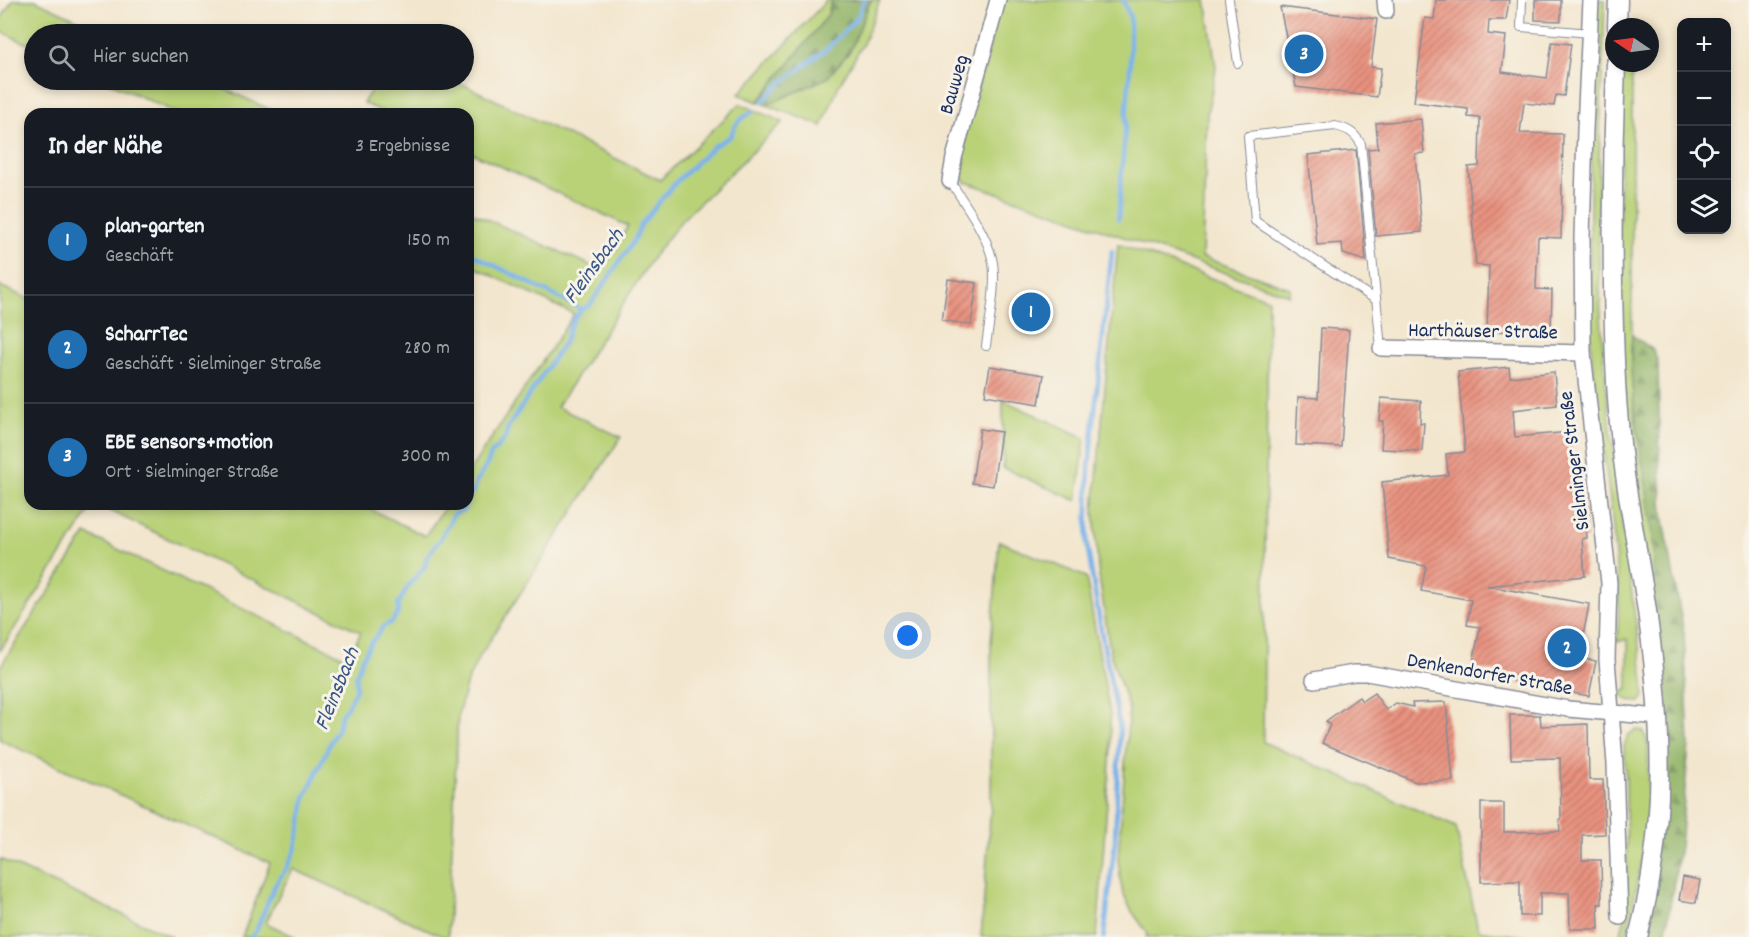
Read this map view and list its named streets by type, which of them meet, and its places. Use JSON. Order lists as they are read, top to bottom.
{
  "streets": {
    "street": [
      "Bauweg",
      "Harthäuser Straße",
      "Sielminger Straße",
      "Denkendorfer Straße"
    ]
  },
  "crossings": [
    ["Harthäuser Straße", "Sielminger Straße"],
    ["Sielminger Straße", "Denkendorfer Straße"]
  ],
  "water": ["Fleinsbach"],
  "north": "left",
  "page": {
    "map_buttons": ["+", "−"],
    "search": "Hier suchen",
    "pins": ["3", "1", "2"],
    "heading": ["In der Nähe", "3 Ergebnisse"],
    "list": [
      {
        "mark": "1",
        "name": "plan-garten",
        "note": "Geschäft",
        "value": "150 m"
      },
      {
        "mark": "2",
        "name": "ScharrTec",
        "note": "Geschäft · Sielminger Straße",
        "value": "280 m"
      },
      {
        "mark": "3",
        "name": "EBE sensors+motion",
        "note": "Ort · Sielminger Straße",
        "value": "300 m"
      }
    ]
  }
}
